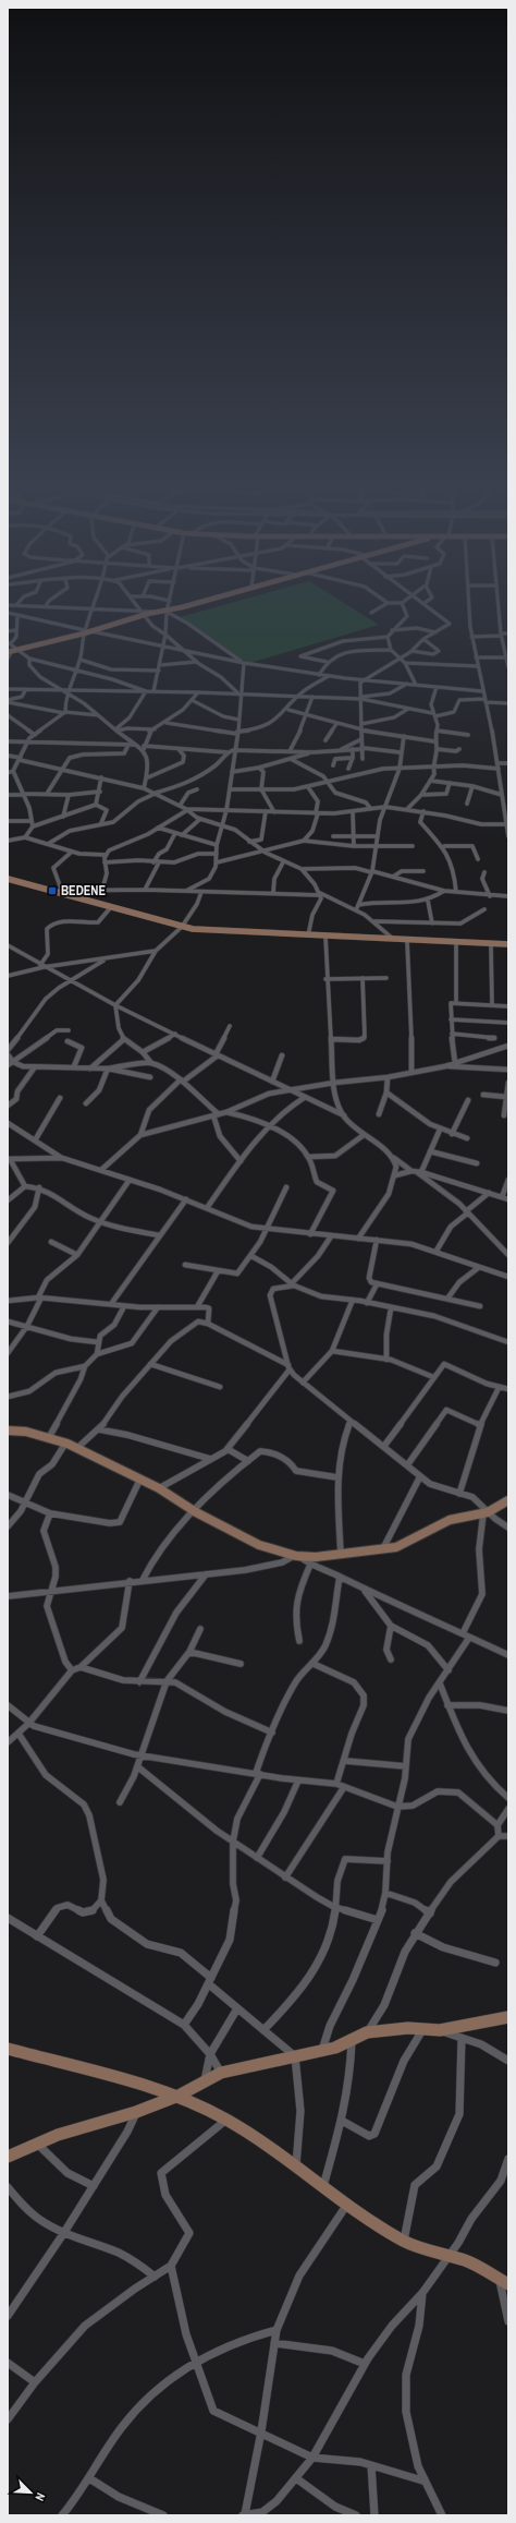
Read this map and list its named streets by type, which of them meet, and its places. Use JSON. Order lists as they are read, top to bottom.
{
  "places": {
    "transit": ["BEDENE"]
  },
  "north": "bottom right"
}
